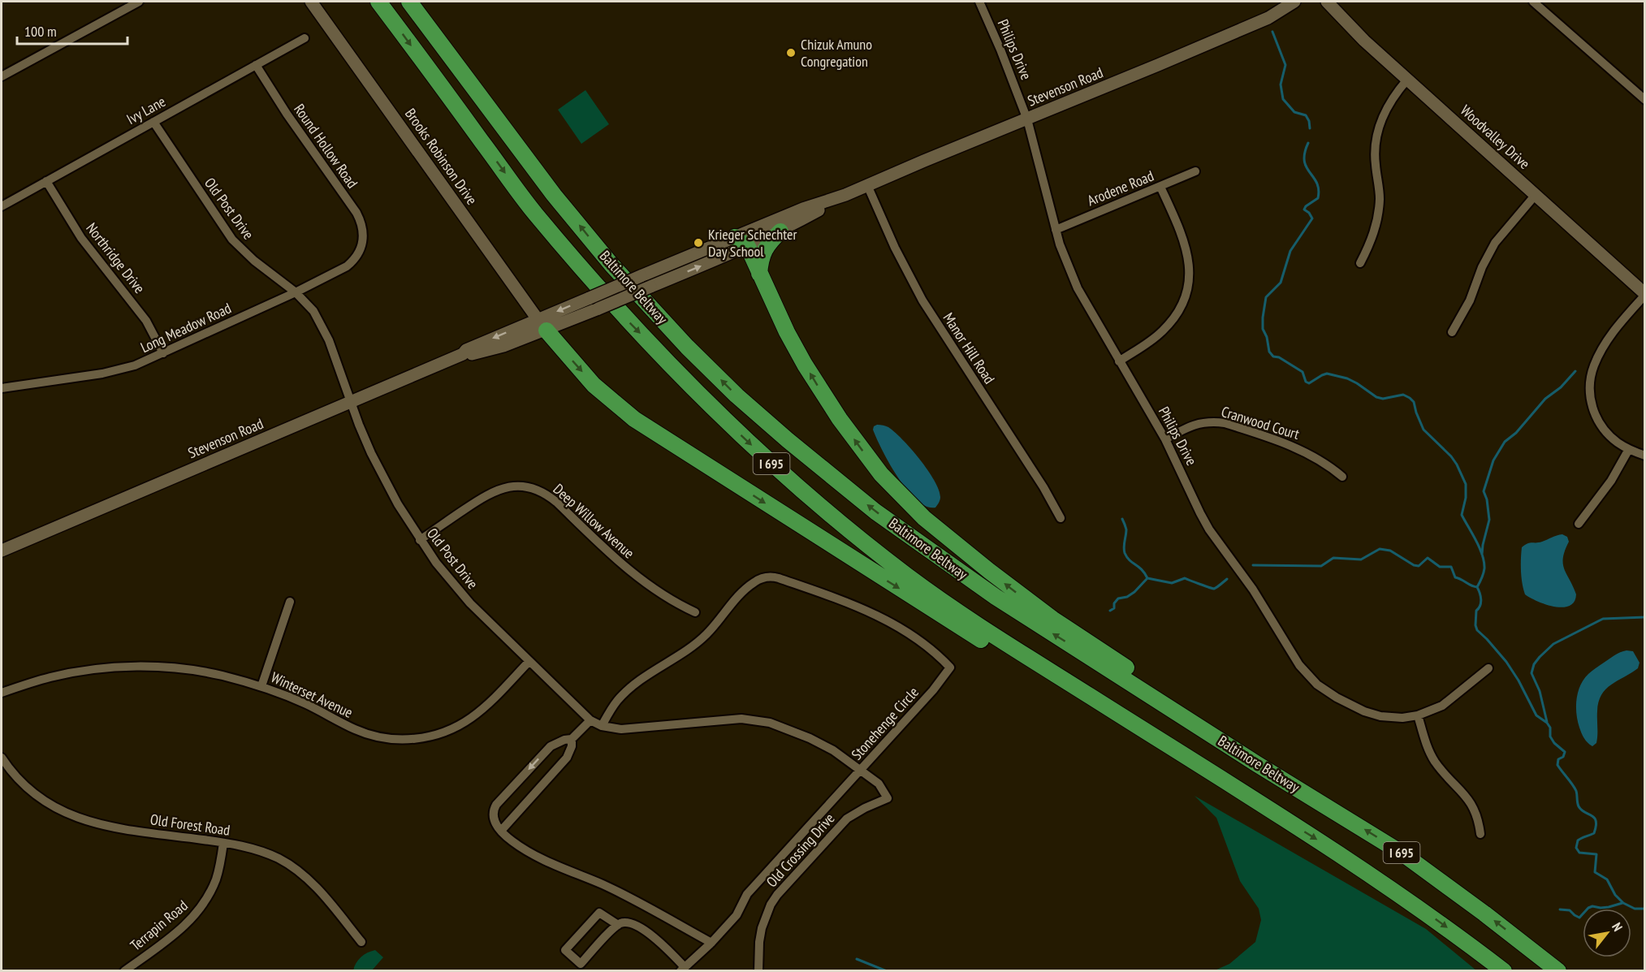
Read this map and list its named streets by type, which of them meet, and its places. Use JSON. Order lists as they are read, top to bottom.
{
  "streets": {
    "highway": ["Baltimore Beltway", "I 695"],
    "main road": ["Stevenson Road", "Woodvalley Drive", "Brooks Robinson Drive"],
    "street": [
      "Philips Drive",
      "Ivy Lane",
      "Round Hollow Road",
      "Arodene Road",
      "Old Post Drive",
      "Northridge Drive",
      "Long Meadow Road",
      "Manor Hill Road",
      "Cranwood Court",
      "Deep Willow Avenue",
      "Winterset Avenue",
      "Stonehenge Circle",
      "Old Forest Road",
      "Old Crossing Drive",
      "Terrapin Road"
    ]
  },
  "crossings": [
    ["Philips Drive", "Stevenson Road"],
    ["Philips Drive", "Arodene Road"],
    ["Philips Drive", "Cranwood Court"],
    ["Stevenson Road", "Brooks Robinson Drive"],
    ["Stevenson Road", "Old Post Drive"],
    ["Stevenson Road", "Manor Hill Road"],
    ["Ivy Lane", "Round Hollow Road"],
    ["Ivy Lane", "Old Post Drive"],
    ["Ivy Lane", "Northridge Drive"],
    ["Round Hollow Road", "Long Meadow Road"],
    ["Old Post Drive", "Long Meadow Road"],
    ["Old Post Drive", "Deep Willow Avenue"],
    ["Old Post Drive", "Winterset Avenue"],
    ["Old Post Drive", "Stonehenge Circle"],
    ["Old Post Drive", "Old Crossing Drive"],
    ["Northridge Drive", "Long Meadow Road"],
    ["Old Forest Road", "Terrapin Road"]
  ],
  "places": ["Chizuk Amuno Congregation", "Krieger Schechter Day School"],
  "scale_bar": "100 m",
  "north": "top right"
}
